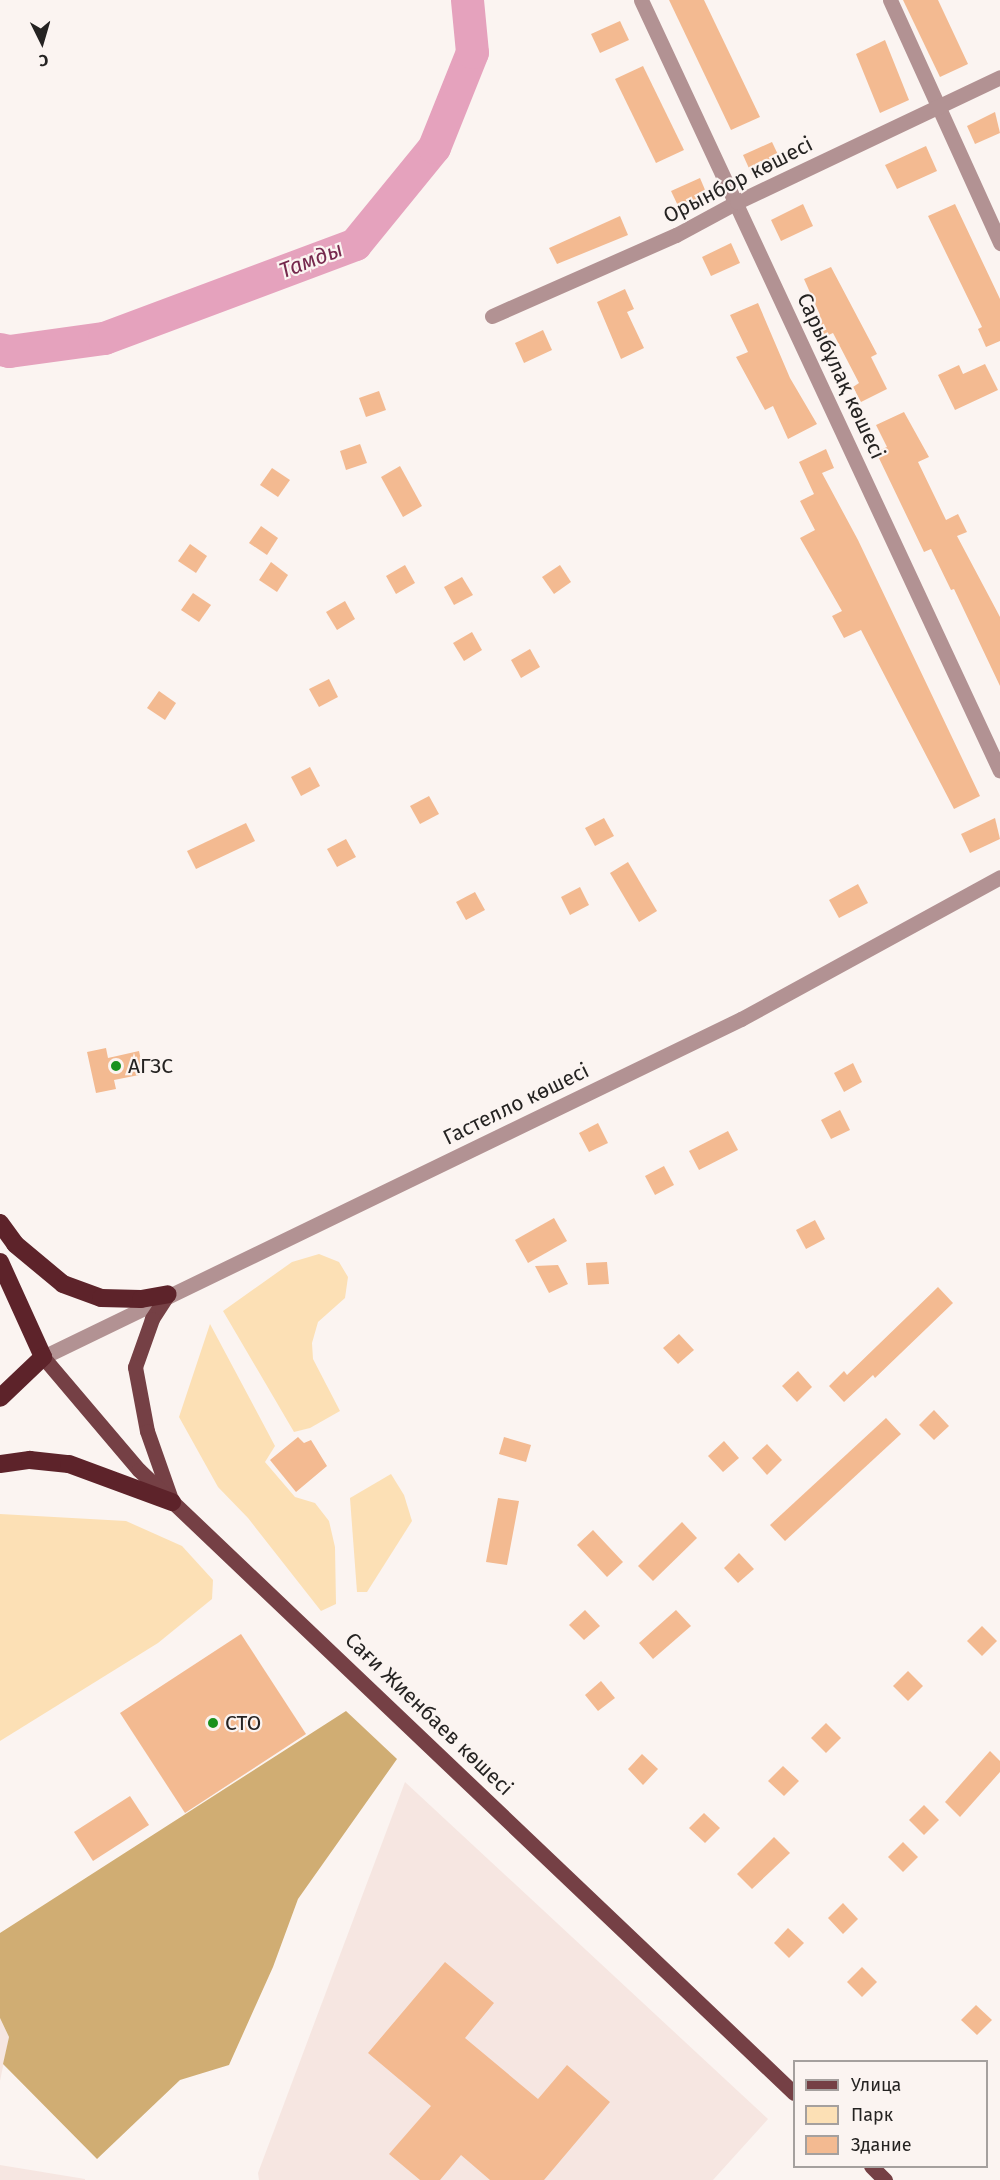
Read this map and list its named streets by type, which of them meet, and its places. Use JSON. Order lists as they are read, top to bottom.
{
  "streets": {
    "main road": ["Сағи Жиенбаев көшесі"],
    "street": ["Орынбор көшесі", "Сарыбұлақ көшесі", "Гастелло көшесі"]
  },
  "crossings": [
    ["Орынбор көшесі", "Сарыбұлақ көшесі"],
    ["Гастелло көшесі", "Сағи Жиенбаев көшесі"]
  ],
  "water": ["Тамды"],
  "places": ["АГЗС", "СТО"],
  "legend": ["Улица", "Парк", "Здание"],
  "north": "bottom"
}
